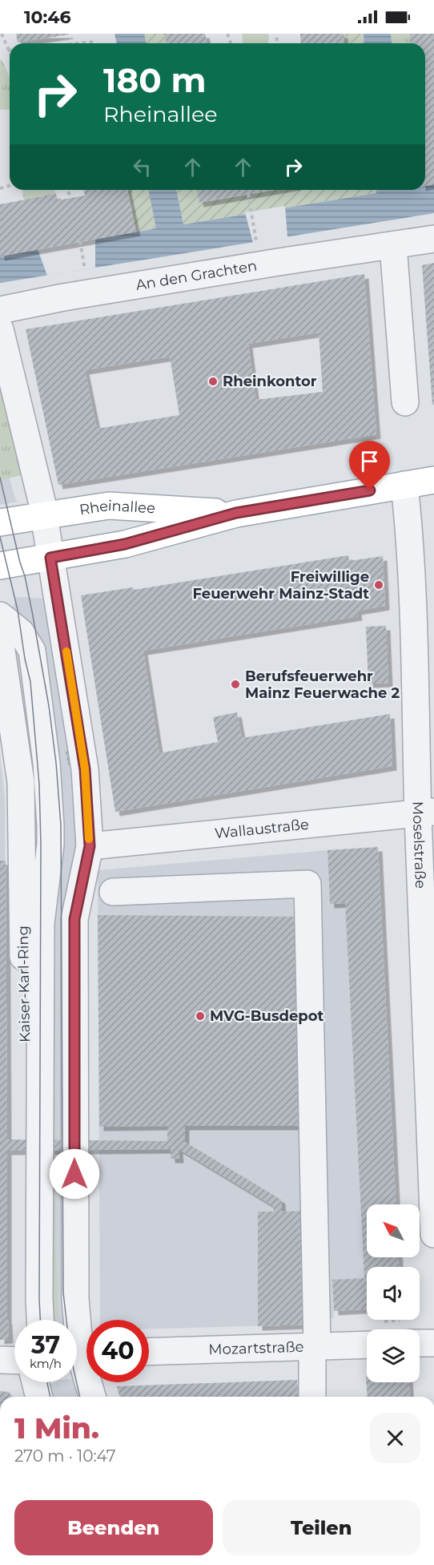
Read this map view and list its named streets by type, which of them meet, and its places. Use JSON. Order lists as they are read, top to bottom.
{
  "streets": {
    "main road": ["Rheinallee"],
    "street": [
      "An den Grachten",
      "Wallaustraße",
      "Moselstraße",
      "Kaiser-Karl-Ring",
      "Mozartstraße"
    ]
  },
  "crossings": [
    ["Rheinallee", "Moselstraße"],
    ["Rheinallee", "Kaiser-Karl-Ring"],
    ["Wallaustraße", "Moselstraße"],
    ["Wallaustraße", "Kaiser-Karl-Ring"]
  ],
  "places": [
    "Rheinkontor",
    "Freiwillige Feuerwehr Mainz-Stadt",
    "Berufsfeuerwehr Mainz Feuerwache 2",
    "MVG-Busdepot"
  ],
  "north": "top left",
  "page": {
    "status": "10:46",
    "turn": ["180 m", "Rheinallee"],
    "speed": "37 km/h",
    "limit": "40",
    "heading": ["1 Min.", "270 m · 10:47"],
    "buttons": ["Beenden", "Teilen"]
  }
}
